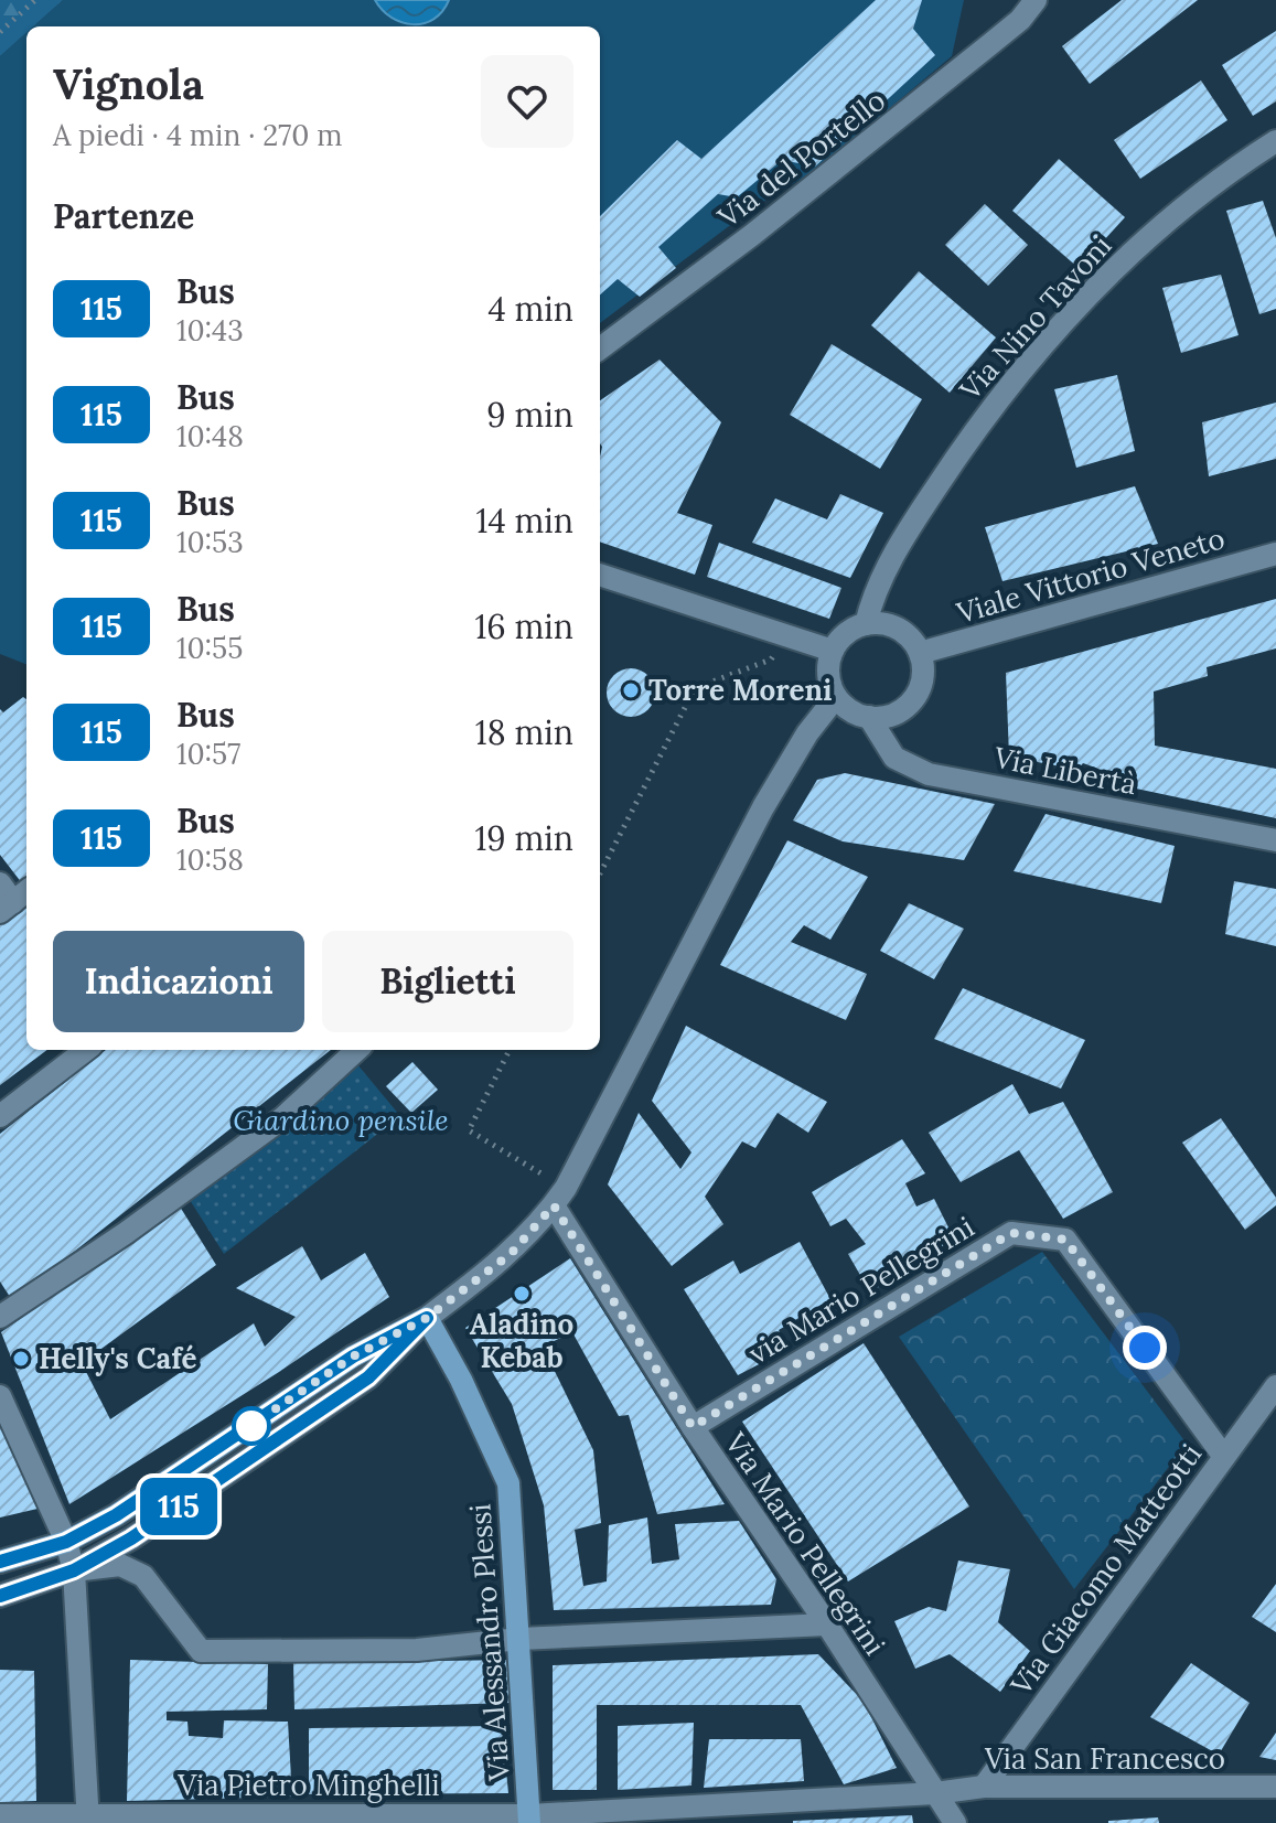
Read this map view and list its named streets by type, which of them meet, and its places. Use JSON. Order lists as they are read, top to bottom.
{
  "streets": {
    "main road": ["Via Alessandro Plessi"],
    "street": [
      "Via del Portello",
      "Via Nino Tavoni",
      "Viale Vittorio Veneto",
      "Via Libertà",
      "via Mario Pellegrini",
      "Via Mario Pellegrini",
      "Via Giacomo Matteotti",
      "Via San Francesco",
      "Via Pietro Minghelli"
    ]
  },
  "crossings": [
    ["Via Nino Tavoni", "Viale Vittorio Veneto"],
    ["Via Nino Tavoni", "Via Libertà"],
    ["Viale Vittorio Veneto", "Via Libertà"],
    ["via Mario Pellegrini", "Via Mario Pellegrini"],
    ["via Mario Pellegrini", "Via Giacomo Matteotti"],
    ["Via Mario Pellegrini", "Via San Francesco"],
    ["Via Mario Pellegrini", "Via Pietro Minghelli"],
    ["Via Giacomo Matteotti", "Via San Francesco"],
    ["Via Alessandro Plessi", "Via Pietro Minghelli"],
    ["Via San Francesco", "Via Pietro Minghelli"]
  ],
  "parks": ["Giardino pensile"],
  "places": ["Torre Moreni", "Aladino Kebab", "Helly's Café"],
  "lines": ["bus line 115"],
  "page": {
    "on_map": "115",
    "heading": [
      ["Vignola", "A piedi · 4 min · 270 m"],
      "Partenze"
    ],
    "list": [
      {
        "mark": "115",
        "name": "Bus",
        "note": "10:43",
        "value": "4 min"
      },
      {
        "mark": "115",
        "name": "Bus",
        "note": "10:48",
        "value": "9 min"
      },
      {
        "mark": "115",
        "name": "Bus",
        "note": "10:53",
        "value": "14 min"
      },
      {
        "mark": "115",
        "name": "Bus",
        "note": "10:55",
        "value": "16 min"
      },
      {
        "mark": "115",
        "name": "Bus",
        "note": "10:57",
        "value": "18 min"
      },
      {
        "mark": "115",
        "name": "Bus",
        "note": "10:58",
        "value": "19 min"
      }
    ],
    "buttons": ["Indicazioni", "Biglietti"]
  }
}
